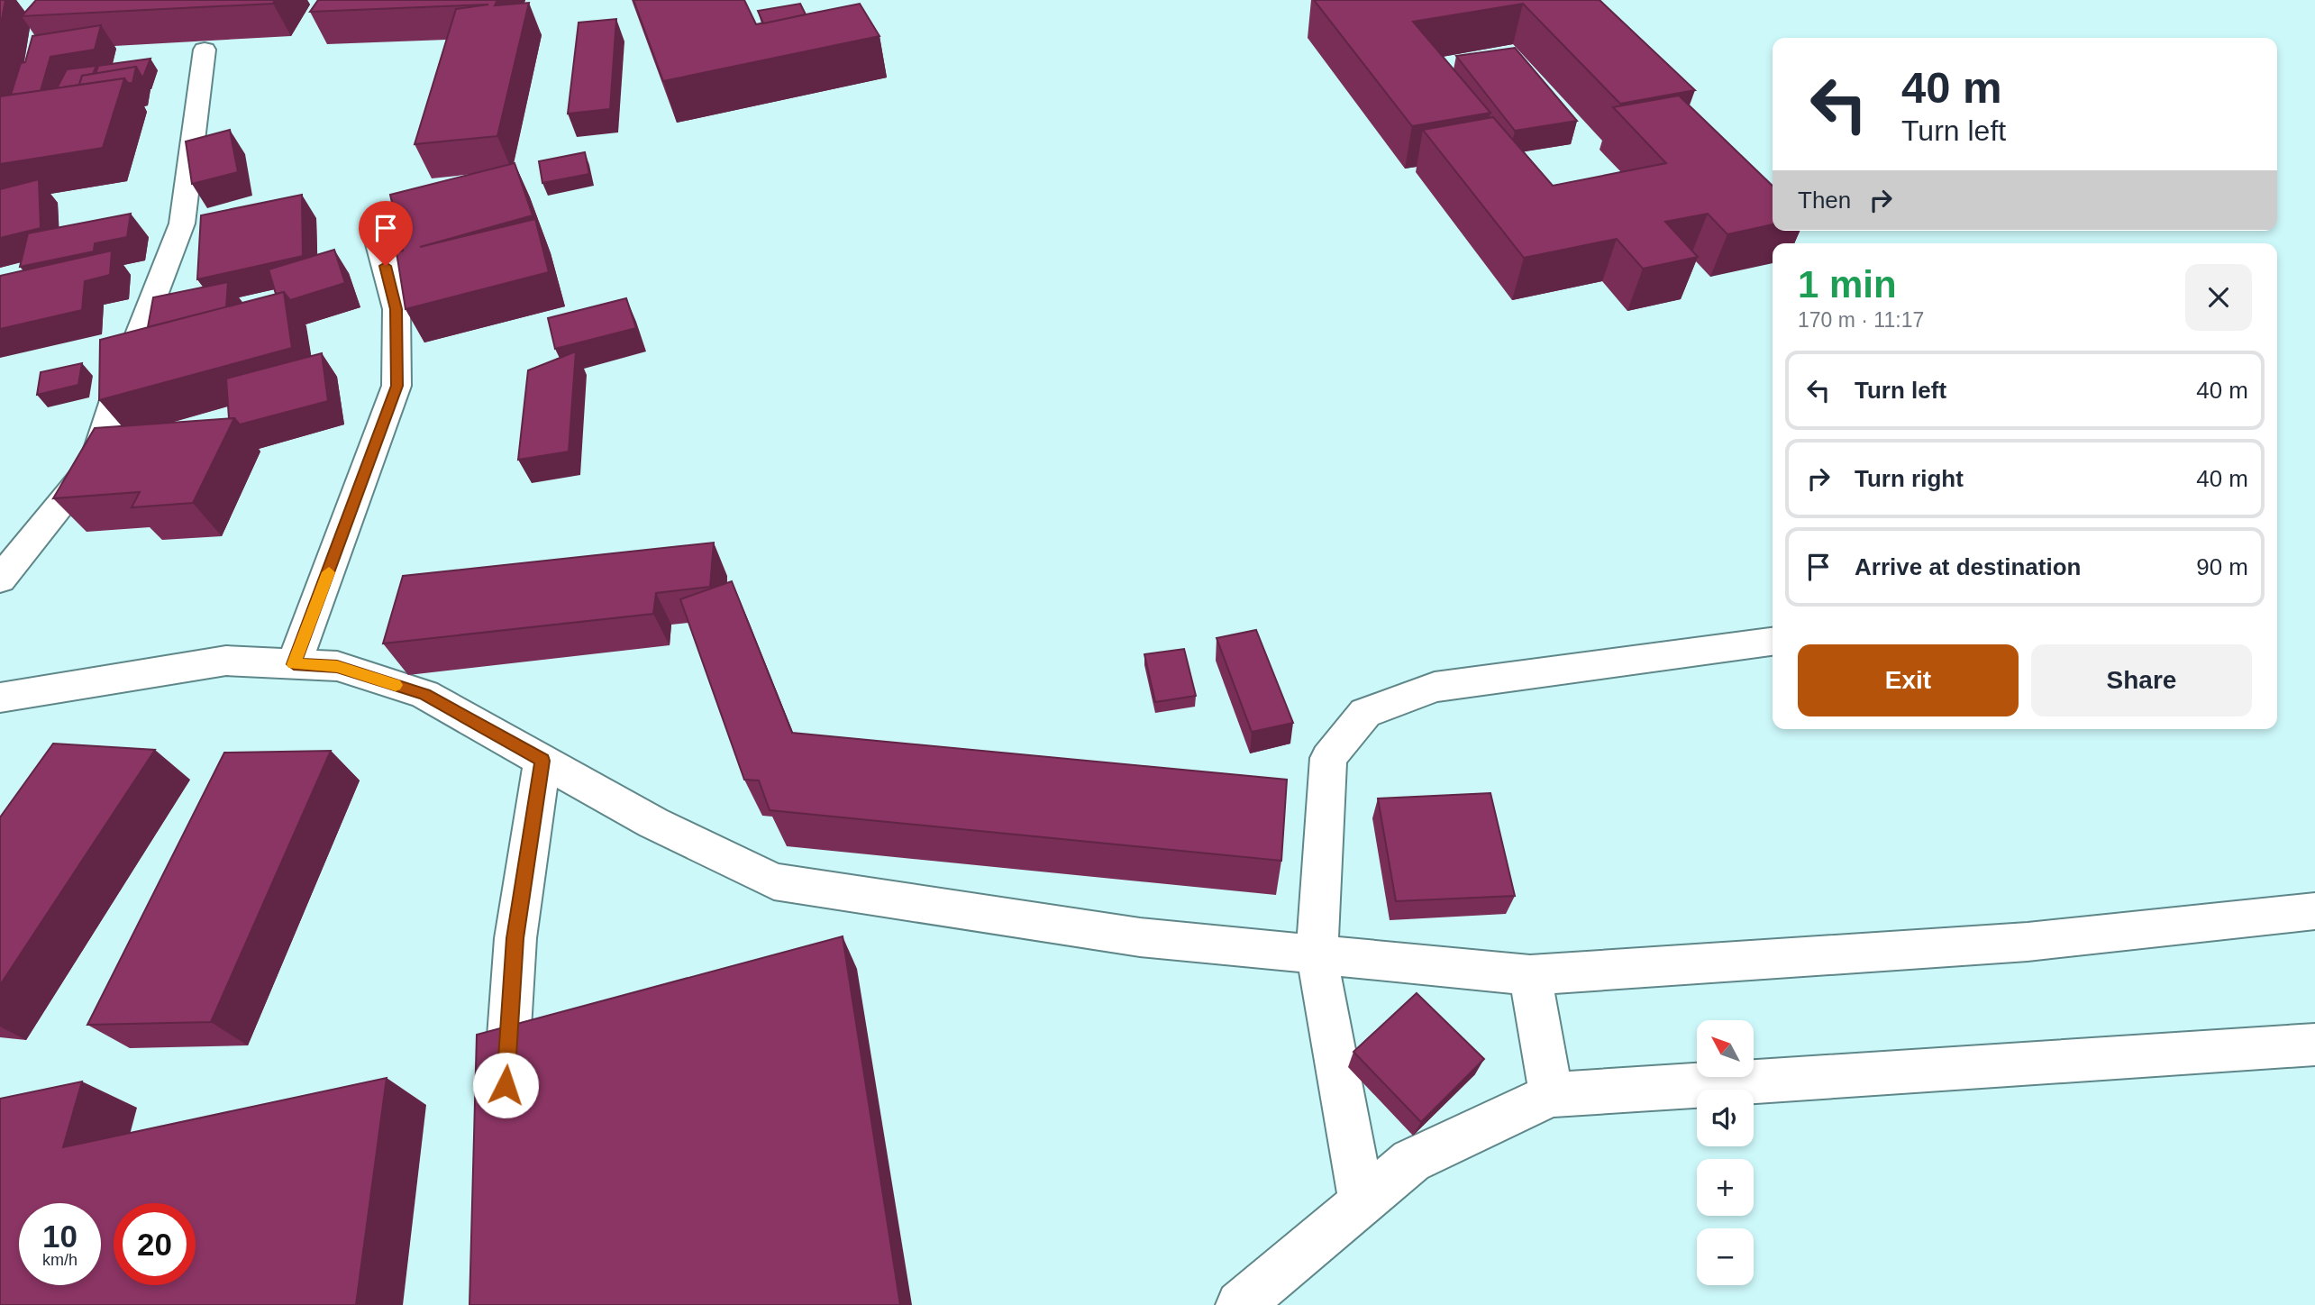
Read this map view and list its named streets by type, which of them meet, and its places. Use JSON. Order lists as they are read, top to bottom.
{
  "north": "top left",
  "page": {
    "turn": ["40 m", "Turn left"],
    "then": "Then",
    "heading": ["1 min", "170 m · 11:17"],
    "list": [
      {
        "name": "Turn left",
        "value": "40 m"
      },
      {
        "name": "Turn right",
        "value": "40 m"
      },
      {
        "name": "Arrive at destination",
        "value": "90 m"
      }
    ],
    "buttons": ["Exit", "Share"],
    "map_buttons": ["+", "−"],
    "speed": "10 km/h",
    "limit": "20"
  }
}
